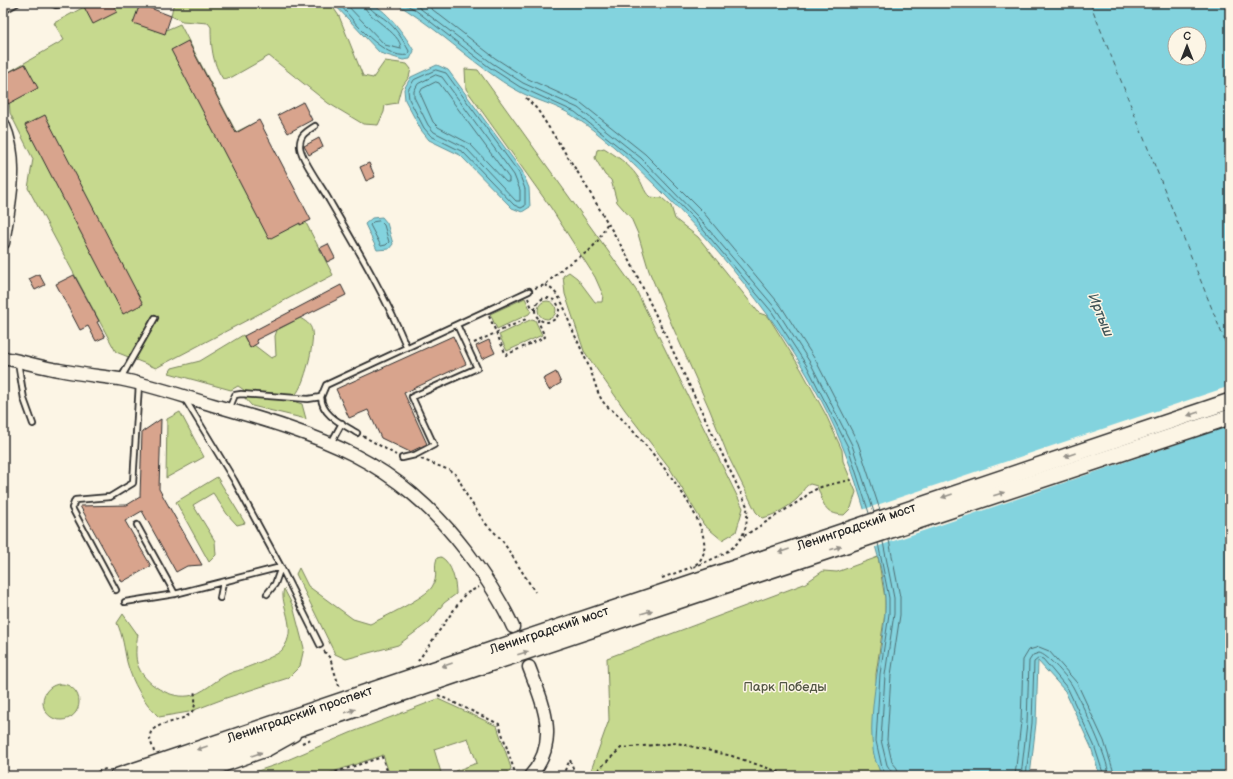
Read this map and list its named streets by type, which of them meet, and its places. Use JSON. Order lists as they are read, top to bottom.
{
  "streets": {
    "main road": ["Ленинградский мост", "Ленинградский проспект"]
  },
  "crossings": [
    ["Ленинградский мост", "Ленинградский проспект"]
  ],
  "water": ["Иртыш"],
  "parks": ["Парк Победы"],
  "north": "top"
}
